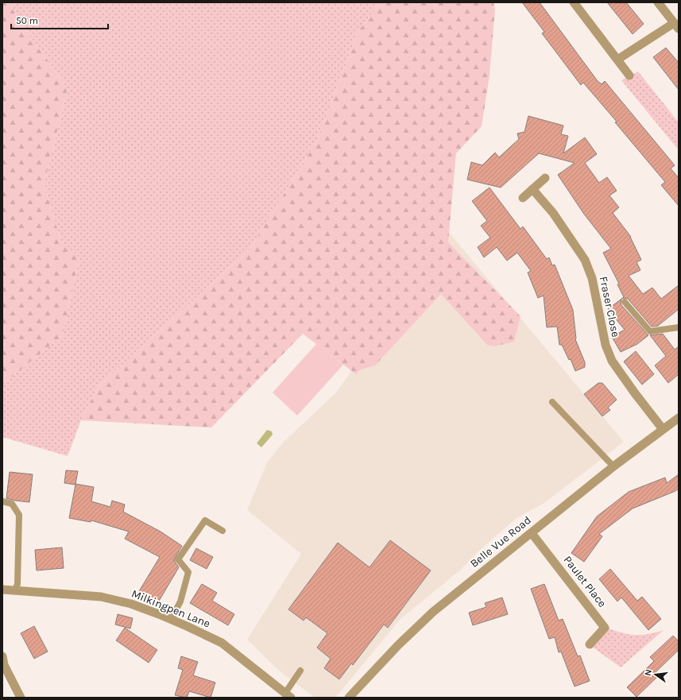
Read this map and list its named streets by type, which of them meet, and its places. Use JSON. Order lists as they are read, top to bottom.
{
  "streets": {
    "street": [
      "Fraser Close",
      "Belle Vue Road",
      "Paulet Place",
      "Milkingpen Lane"
    ]
  },
  "crossings": [
    ["Fraser Close", "Belle Vue Road"],
    ["Belle Vue Road", "Paulet Place"]
  ],
  "scale_bar": "50 m",
  "north": "left"
}
